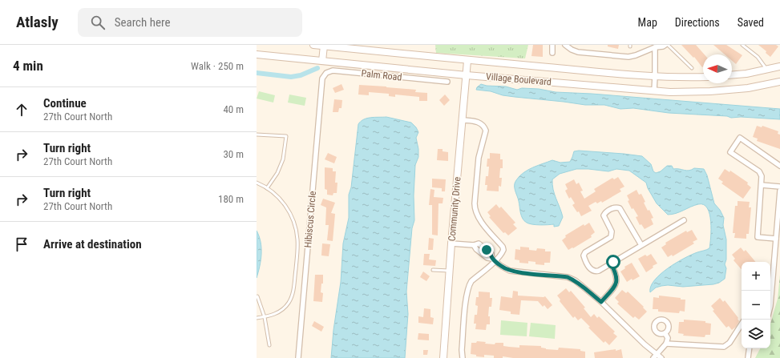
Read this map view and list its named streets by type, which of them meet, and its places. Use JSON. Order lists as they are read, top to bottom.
{
  "streets": {
    "street": [
      "Palm Road",
      "Village Boulevard",
      "Community Drive",
      "Hibiscus Circle"
    ]
  },
  "crossings": [
    ["Palm Road", "Hibiscus Circle"],
    ["Village Boulevard", "Community Drive"]
  ],
  "north": "left",
  "page": {
    "header": "Atlasly",
    "search": "Search here",
    "nav": ["Map", "Directions", "Saved"],
    "heading": ["4 min", "Walk · 250 m"],
    "list": [
      ["Continue", "27th Court North", "40 m"],
      ["Turn right", "27th Court North", "30 m"],
      ["Turn right", "27th Court North", "180 m"],
      "Arrive at destination"
    ],
    "map_buttons": ["+", "−"]
  }
}
